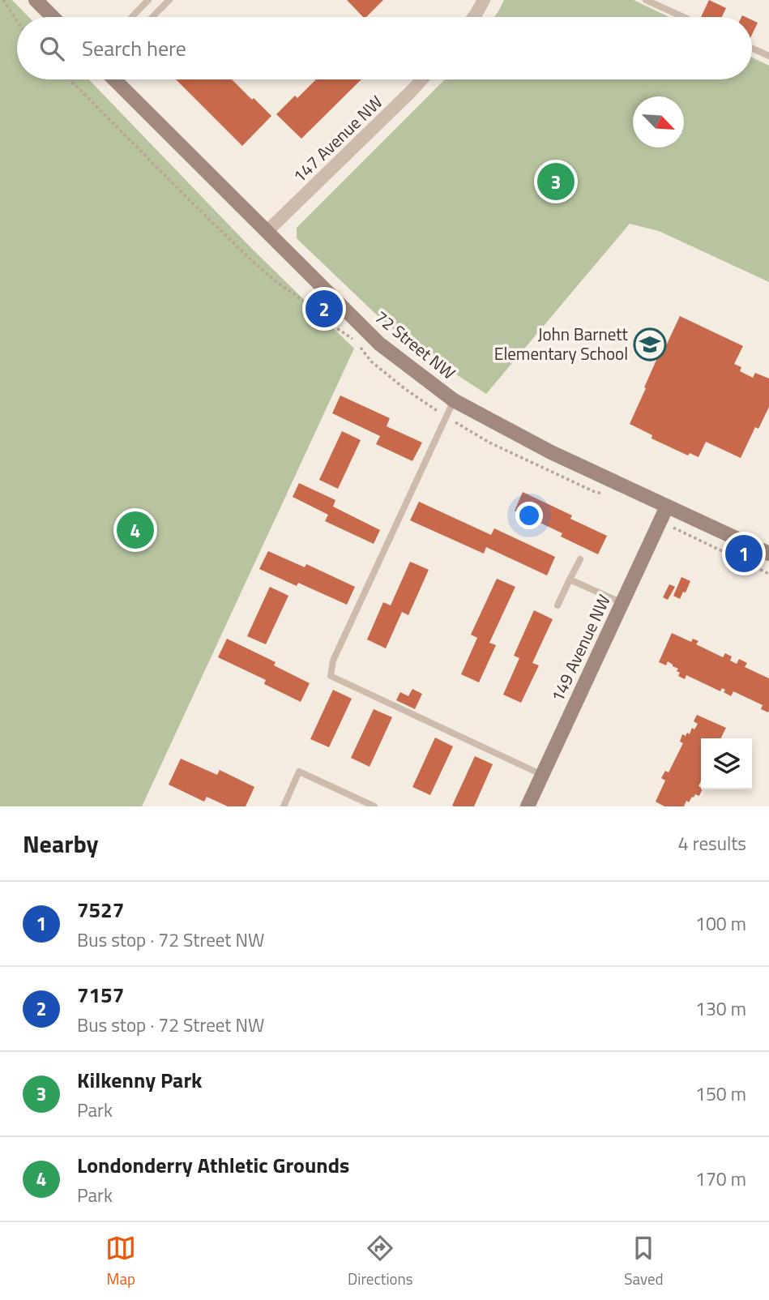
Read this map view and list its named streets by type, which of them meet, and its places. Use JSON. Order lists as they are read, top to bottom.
{
  "streets": {
    "street": ["147 Avenue NW", "72 Street NW", "149 Avenue NW"]
  },
  "crossings": [
    ["147 Avenue NW", "72 Street NW"],
    ["72 Street NW", "149 Avenue NW"]
  ],
  "places": {
    "school or university": ["John Barnett Elementary School"]
  },
  "north": "bottom right",
  "page": {
    "search": "Search here",
    "pins": [
      "3",
      "2",
      "4",
      "1"
    ],
    "heading": ["Nearby", "4 results"],
    "list": [
      {
        "mark": "1",
        "name": "7527",
        "note": "Bus stop · 72 Street NW",
        "value": "100 m"
      },
      {
        "mark": "2",
        "name": "7157",
        "note": "Bus stop · 72 Street NW",
        "value": "130 m"
      },
      {
        "mark": "3",
        "name": "Kilkenny Park",
        "note": "Park",
        "value": "150 m"
      },
      {
        "mark": "4",
        "name": "Londonderry Athletic Grounds",
        "note": "Park",
        "value": "170 m"
      }
    ],
    "nav": ["Map", "Directions", "Saved"]
  }
}
